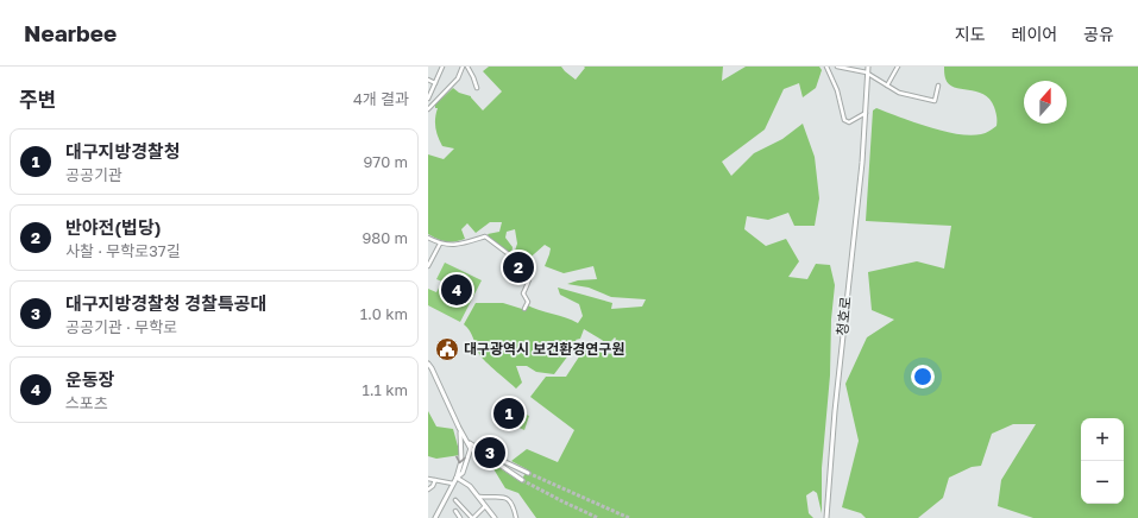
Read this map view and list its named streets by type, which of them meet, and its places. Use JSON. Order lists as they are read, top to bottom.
{
  "streets": {
    "main road": ["청호로"]
  },
  "places": {
    "public building": ["대구광역시 보건환경연구원"]
  },
  "north": "top",
  "page": {
    "header": "Nearbee",
    "nav": ["지도", "레이어", "공유"],
    "heading": ["주변", "4개 결과"],
    "list": [
      {
        "mark": "1",
        "name": "대구지방경찰청",
        "note": "공공기관",
        "value": "970 m"
      },
      {
        "mark": "2",
        "name": "반야전(법당)",
        "note": "사찰 · 무학로37길",
        "value": "980 m"
      },
      {
        "mark": "3",
        "name": "대구지방경찰청 경찰특공대",
        "note": "공공기관 · 무학로",
        "value": "1.0 km"
      },
      {
        "mark": "4",
        "name": "운동장",
        "note": "스포츠",
        "value": "1.1 km"
      }
    ],
    "pins": [
      "2",
      "4",
      "1",
      "3"
    ],
    "map_buttons": ["+", "−"]
  }
}
